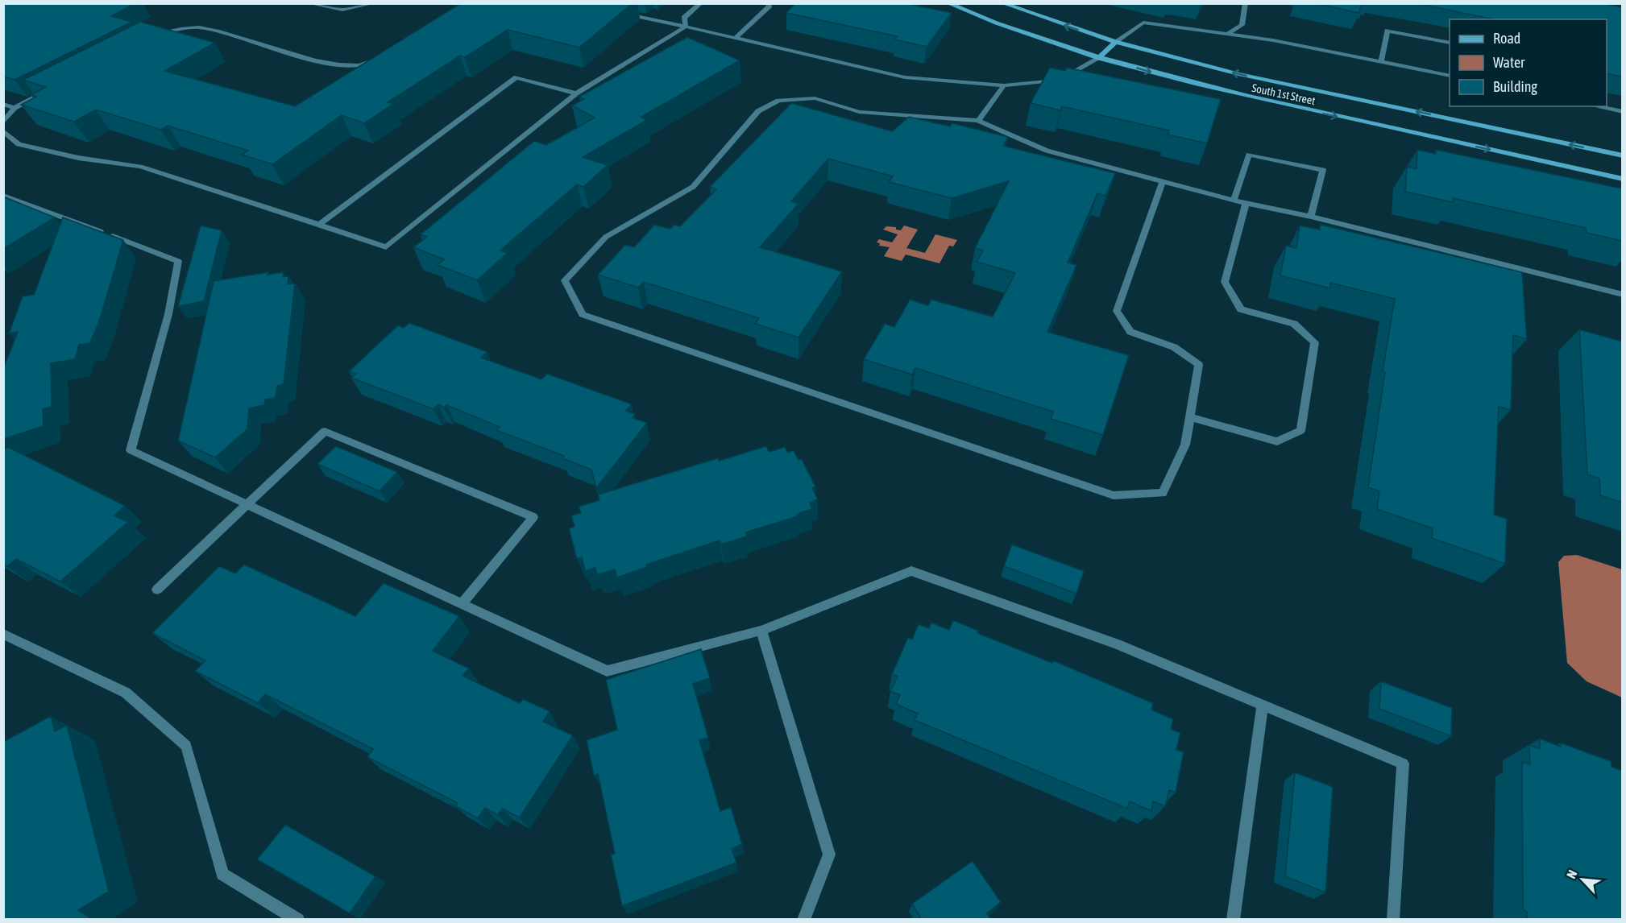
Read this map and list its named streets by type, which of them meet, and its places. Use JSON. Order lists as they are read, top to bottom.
{
  "streets": {
    "main road": ["South 1st Street"]
  },
  "legend": ["Road", "Water", "Building"],
  "north": "top left"
}
